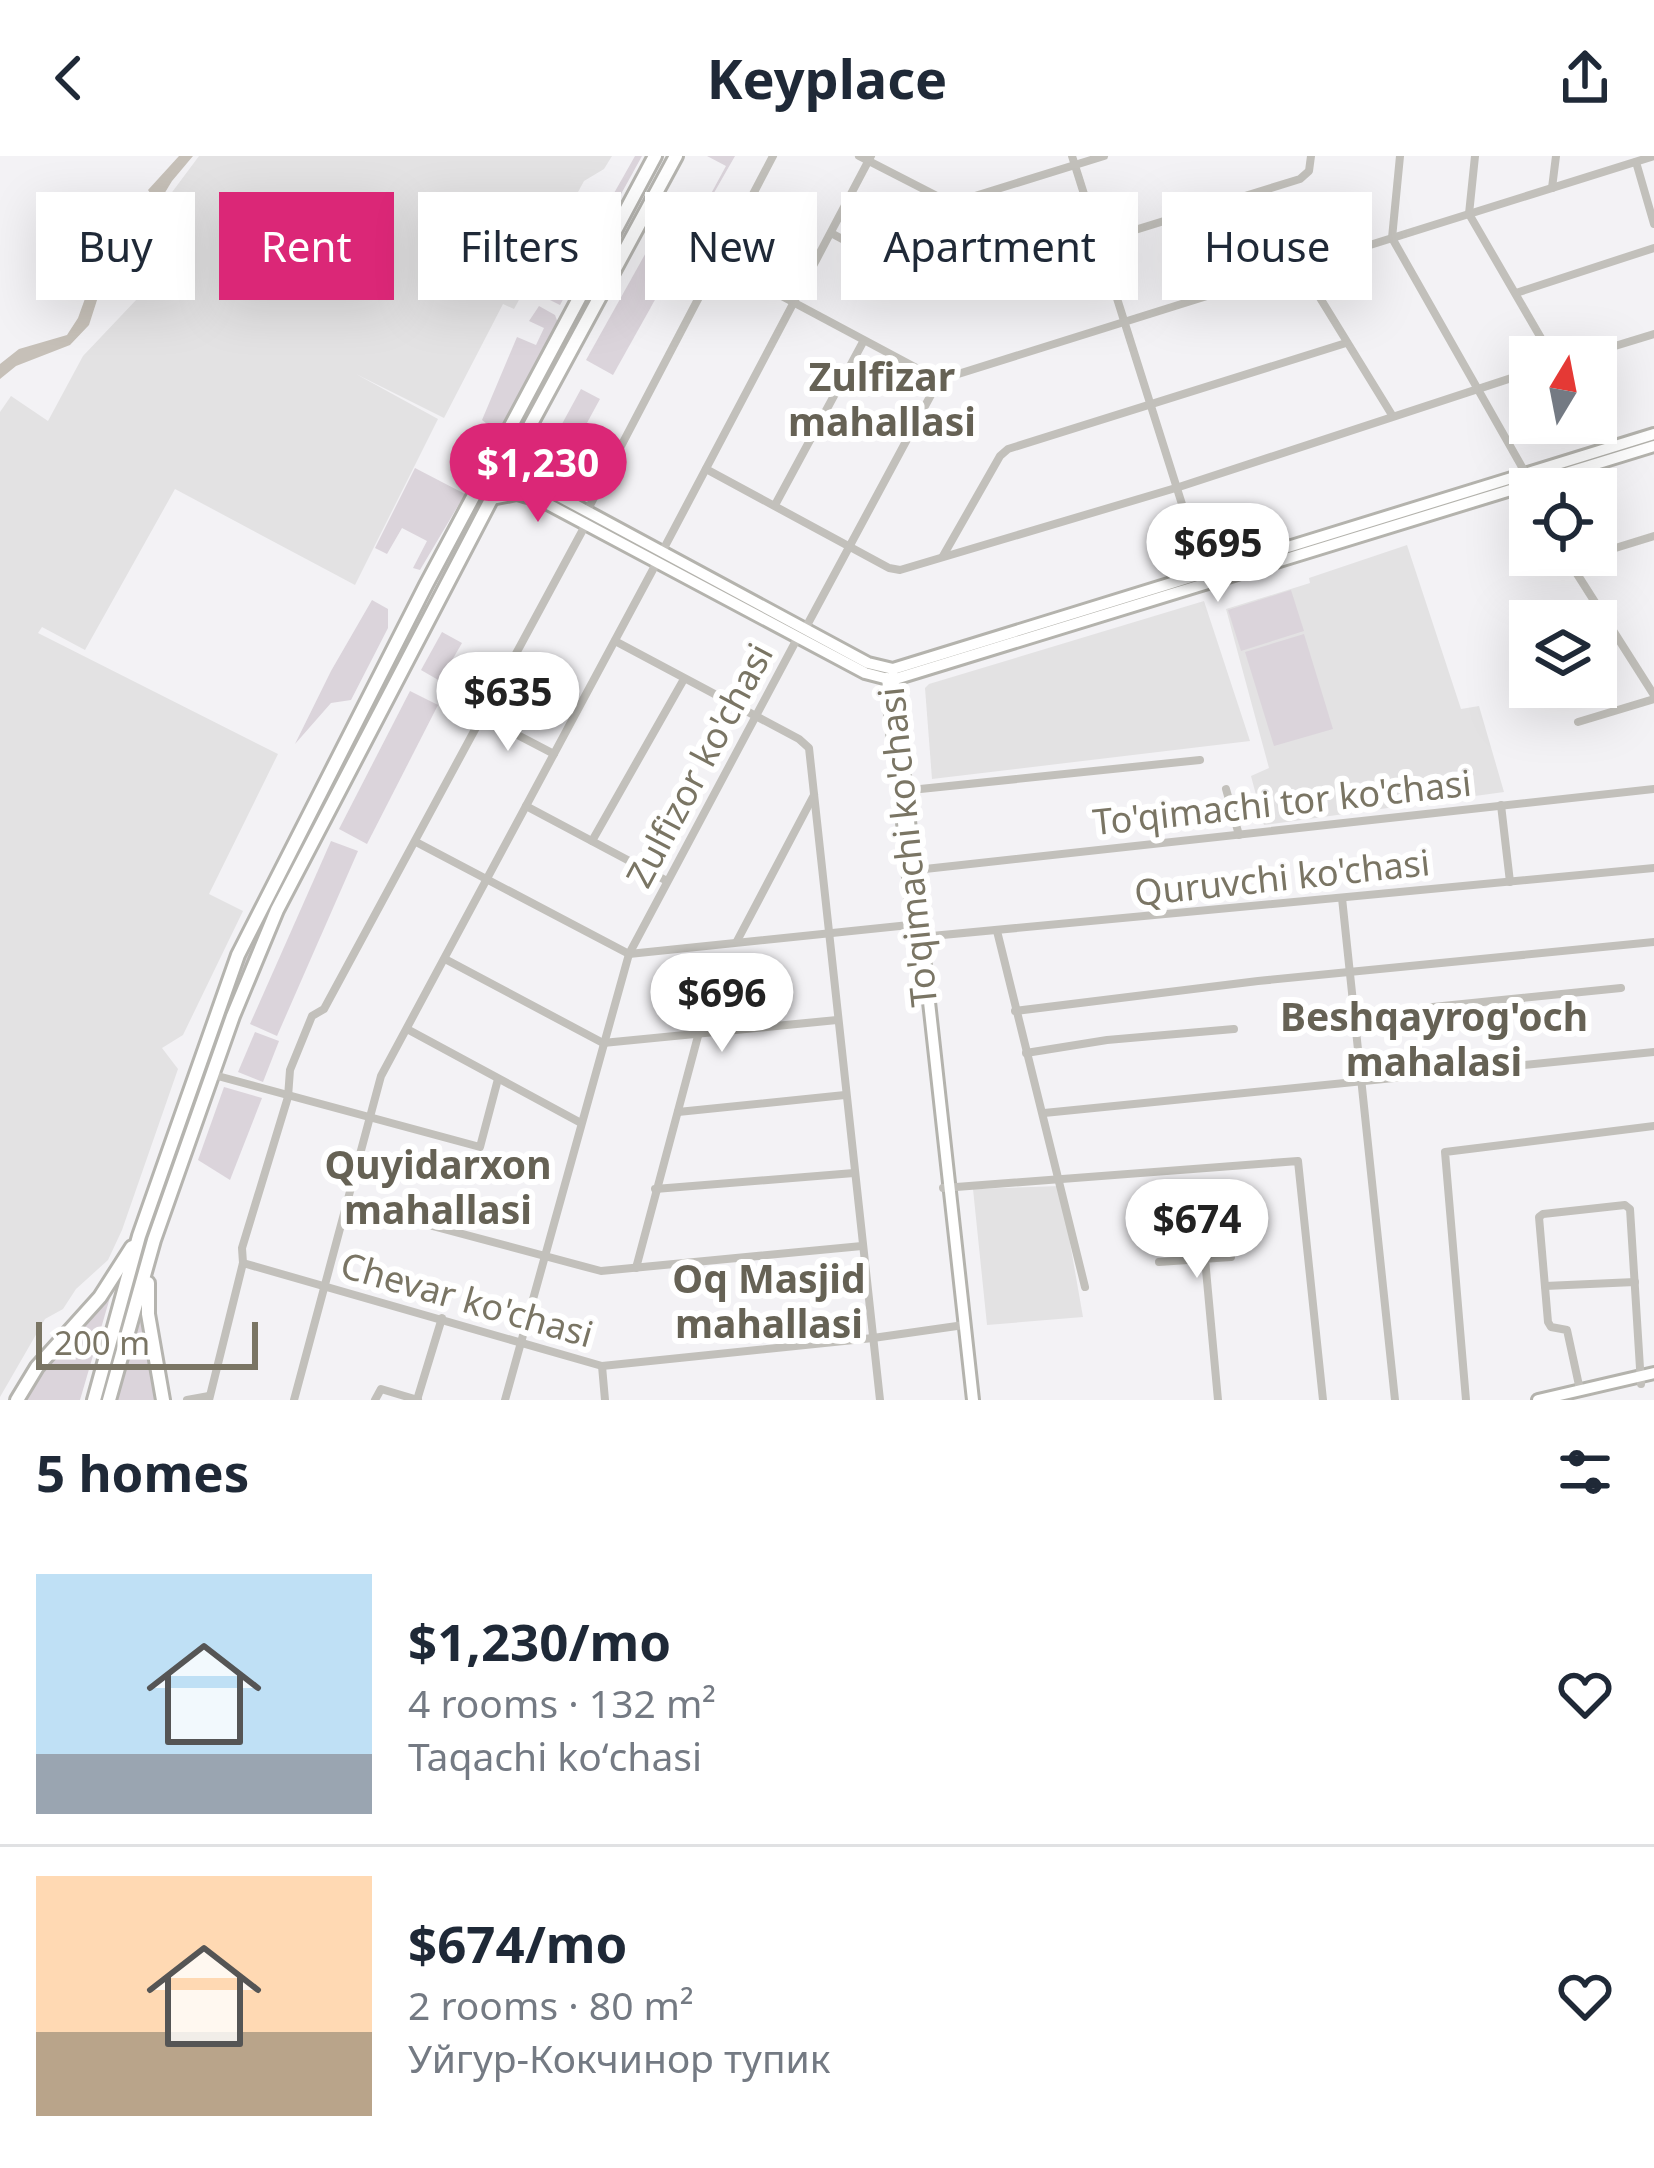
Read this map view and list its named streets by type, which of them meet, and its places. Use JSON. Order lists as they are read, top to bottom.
{
  "streets": {
    "main road": ["To'qimachi ko'chasi"],
    "street": [
      "Zulfizor ko'chasi",
      "To'qimachi tor ko'chasi",
      "Quruvchi ko'chasi",
      "Chevar ko'chasi"
    ]
  },
  "crossings": [
    ["Zulfizor ko'chasi", "Quruvchi ko'chasi"],
    ["Zulfizor ko'chasi", "Chevar ko'chasi"],
    ["To'qimachi tor ko'chasi", "To'qimachi ko'chasi"],
    ["To'qimachi ko'chasi", "Quruvchi ko'chasi"],
    ["To'qimachi ko'chasi", "Chevar ko'chasi"]
  ],
  "districts": [
    "Zulfizar mahallasi",
    "Beshqayrog'och mahalasi",
    "Quyidarxon mahallasi",
    "Oq Masjid mahallasi"
  ],
  "scale_bar": "200 m",
  "north": "top",
  "page": {
    "header": "Keyplace",
    "chip": [
      "Buy",
      "Rent",
      "Filters",
      "New",
      "Apartment",
      "House"
    ],
    "price": [
      "$1,230",
      "$695",
      "$635",
      "$696",
      "$674"
    ],
    "scale": "200 m",
    "heading": "5 homes",
    "list": [
      {
        "name": "$1,230/mo",
        "note": "4 rooms · 132 m² · Taqachi koʻchasi"
      },
      {
        "name": "$674/mo",
        "note": "2 rooms · 80 m² · Уйгур-Кокчинор тупик"
      }
    ]
  }
}
